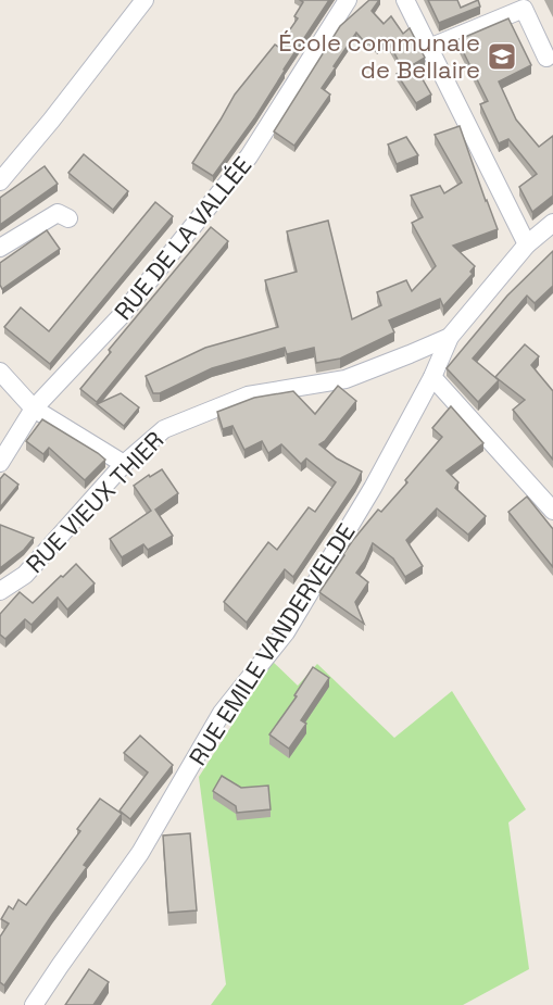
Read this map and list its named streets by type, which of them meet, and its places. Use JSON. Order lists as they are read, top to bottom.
{
  "streets": {
    "street": ["RUE DE LA VALLÉE", "RUE VIEUX THIER", "RUE EMILE VANDERVELDE"]
  },
  "crossings": [
    ["RUE VIEUX THIER", "RUE EMILE VANDERVELDE"]
  ],
  "places": {
    "school or university": ["École communale de Bellaire"]
  }
}
